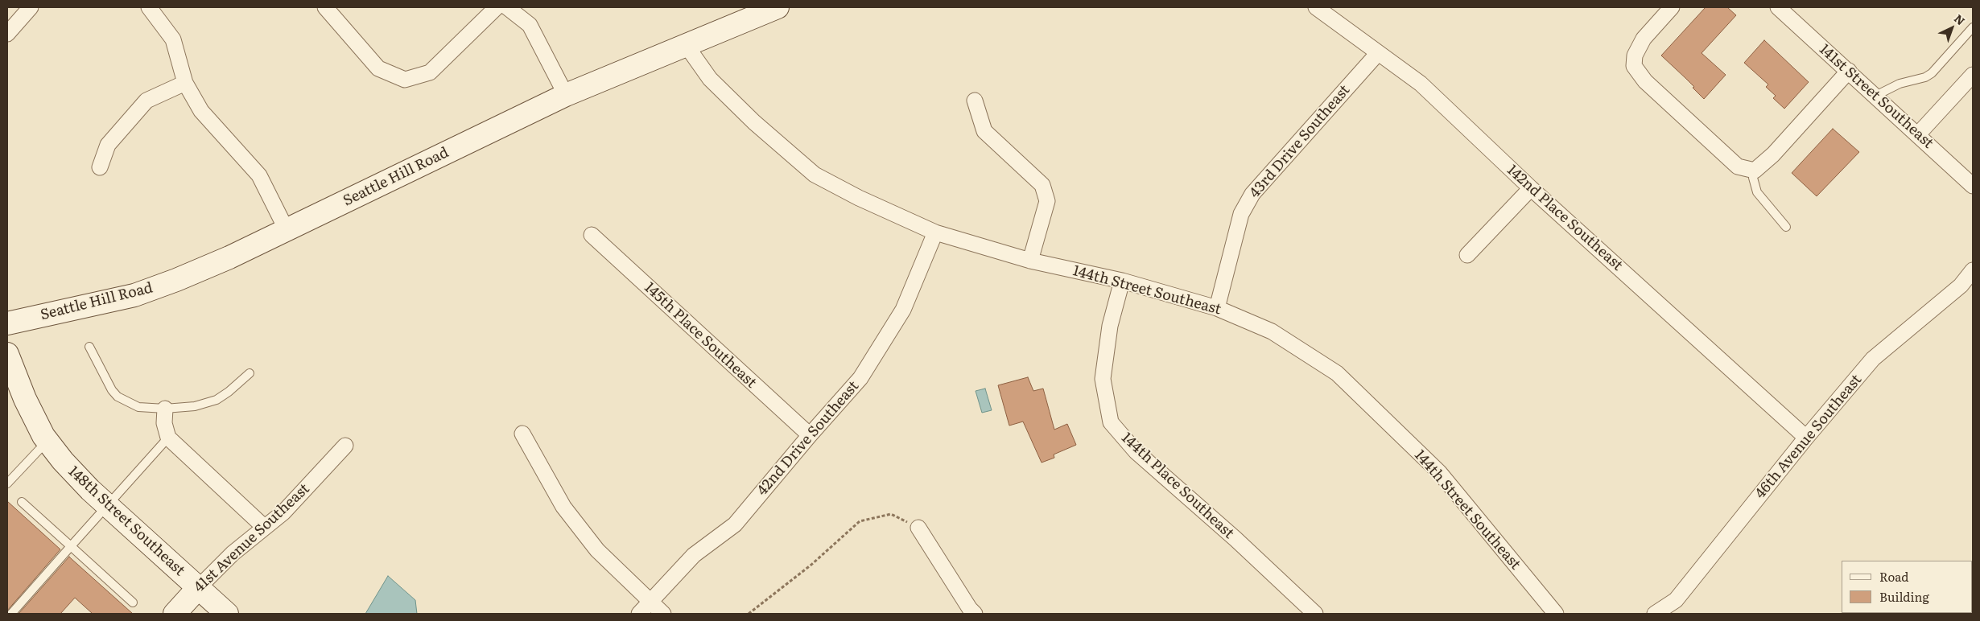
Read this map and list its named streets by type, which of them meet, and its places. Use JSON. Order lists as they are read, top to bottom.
{
  "streets": {
    "main road": ["Seattle Hill Road", "148th Street Southeast", "41st Avenue Southeast"],
    "street": [
      "141st Street Southeast",
      "43rd Drive Southeast",
      "142nd Place Southeast",
      "144th Street Southeast",
      "145th Place Southeast",
      "46th Avenue Southeast",
      "42nd Drive Southeast",
      "144th Place Southeast"
    ]
  },
  "crossings": [
    ["43rd Drive Southeast", "142nd Place Southeast"],
    ["43rd Drive Southeast", "144th Street Southeast"],
    ["Seattle Hill Road", "144th Street Southeast"],
    ["142nd Place Southeast", "46th Avenue Southeast"],
    ["144th Street Southeast", "42nd Drive Southeast"],
    ["144th Street Southeast", "144th Place Southeast"],
    ["145th Place Southeast", "42nd Drive Southeast"],
    ["148th Street Southeast", "41st Avenue Southeast"]
  ],
  "legend": ["Road", "Building"],
  "north": "top right"
}
